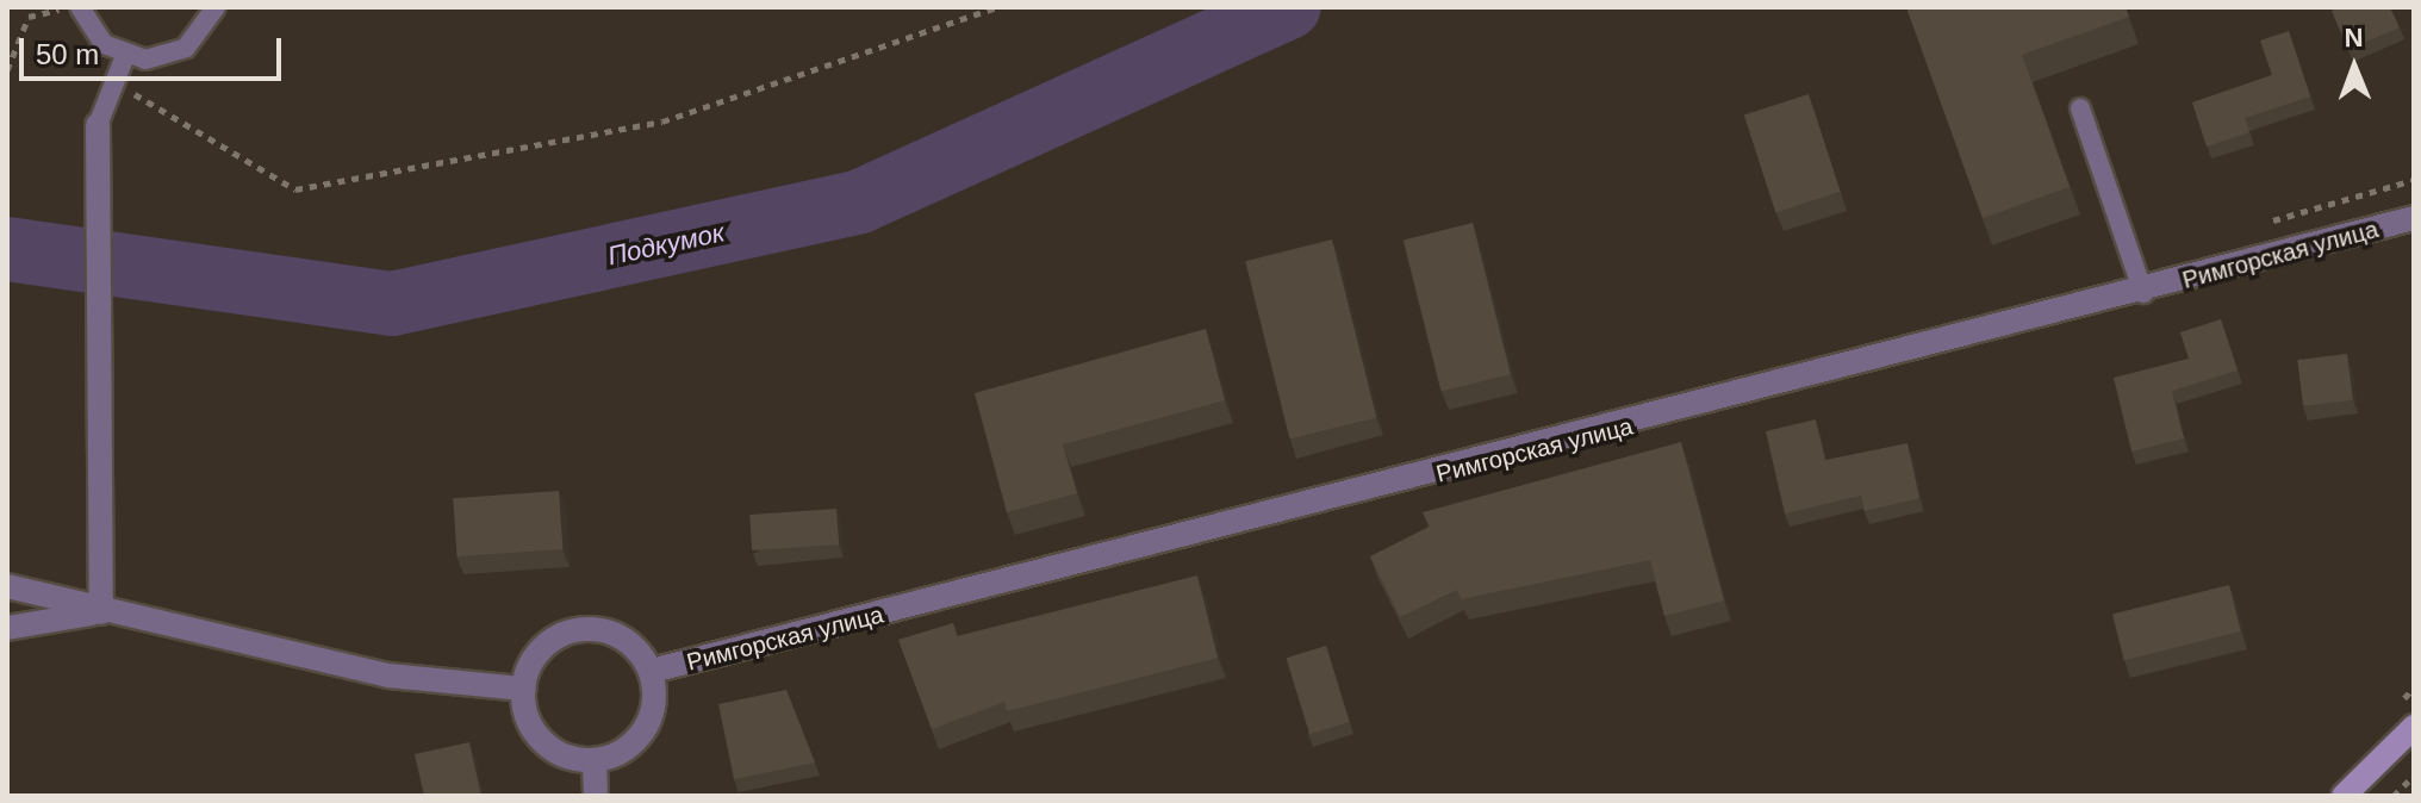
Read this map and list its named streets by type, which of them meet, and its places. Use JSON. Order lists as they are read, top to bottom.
{
  "streets": {
    "street": ["Римгорская улица"]
  },
  "water": ["Подкумок"],
  "scale_bar": "50 m",
  "north": "top"
}
